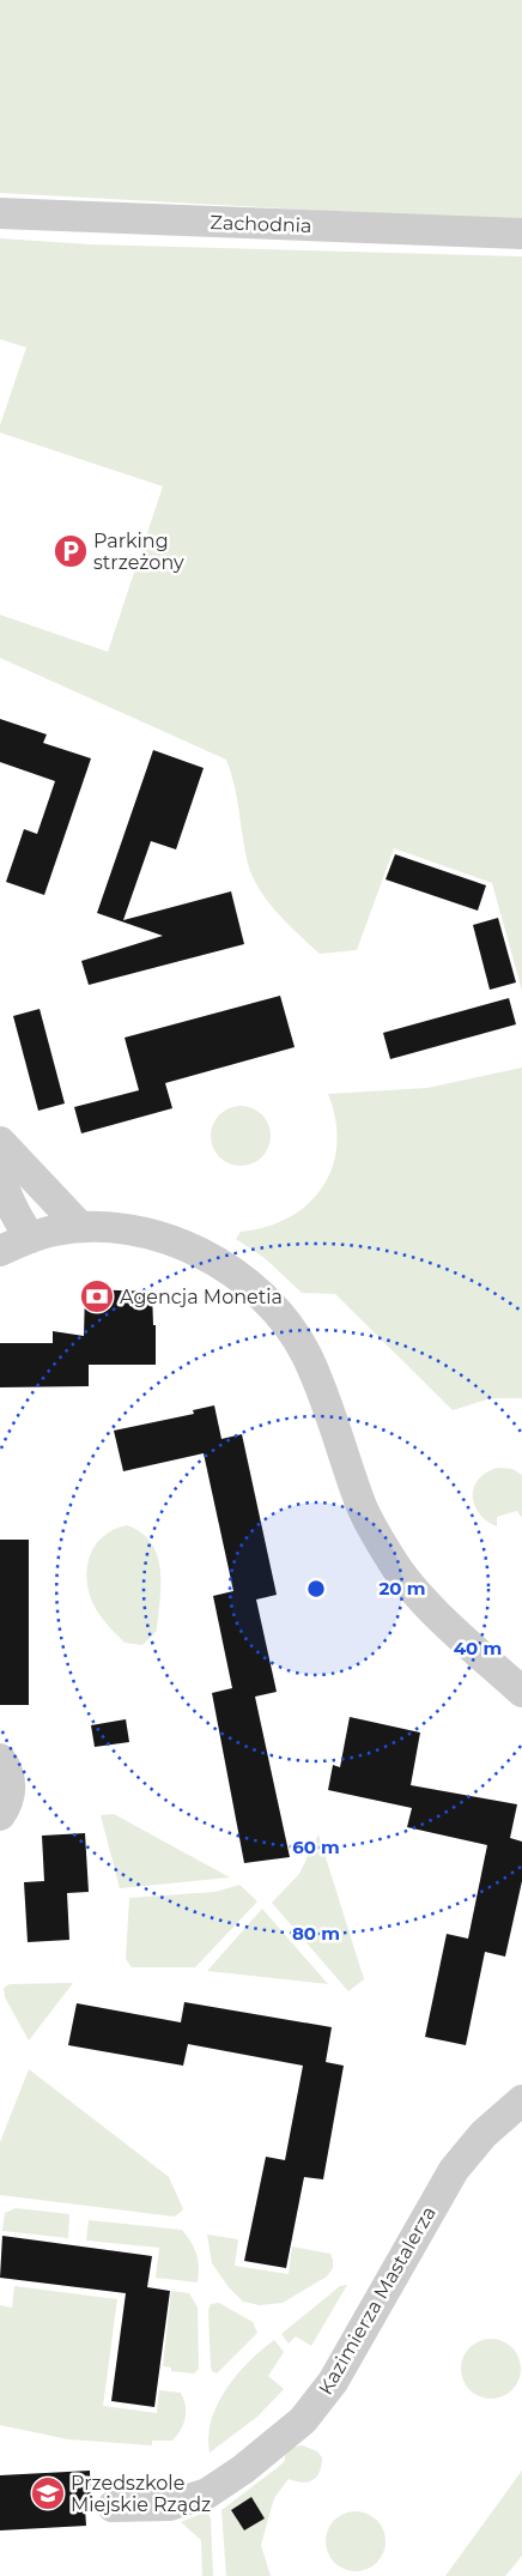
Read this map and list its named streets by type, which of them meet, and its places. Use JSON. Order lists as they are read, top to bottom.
{
  "streets": {
    "street": ["Zachodnia", "Kazimierza Mastalerza"]
  },
  "places": {
    "parking": ["Parking strzeżony"],
    "bank": ["Agencja Monetia"],
    "school or university": ["Przedszkole Miejskie Rządz"]
  },
  "rings": [
    "20 m",
    "40 m",
    "60 m",
    "80 m"
  ]
}
